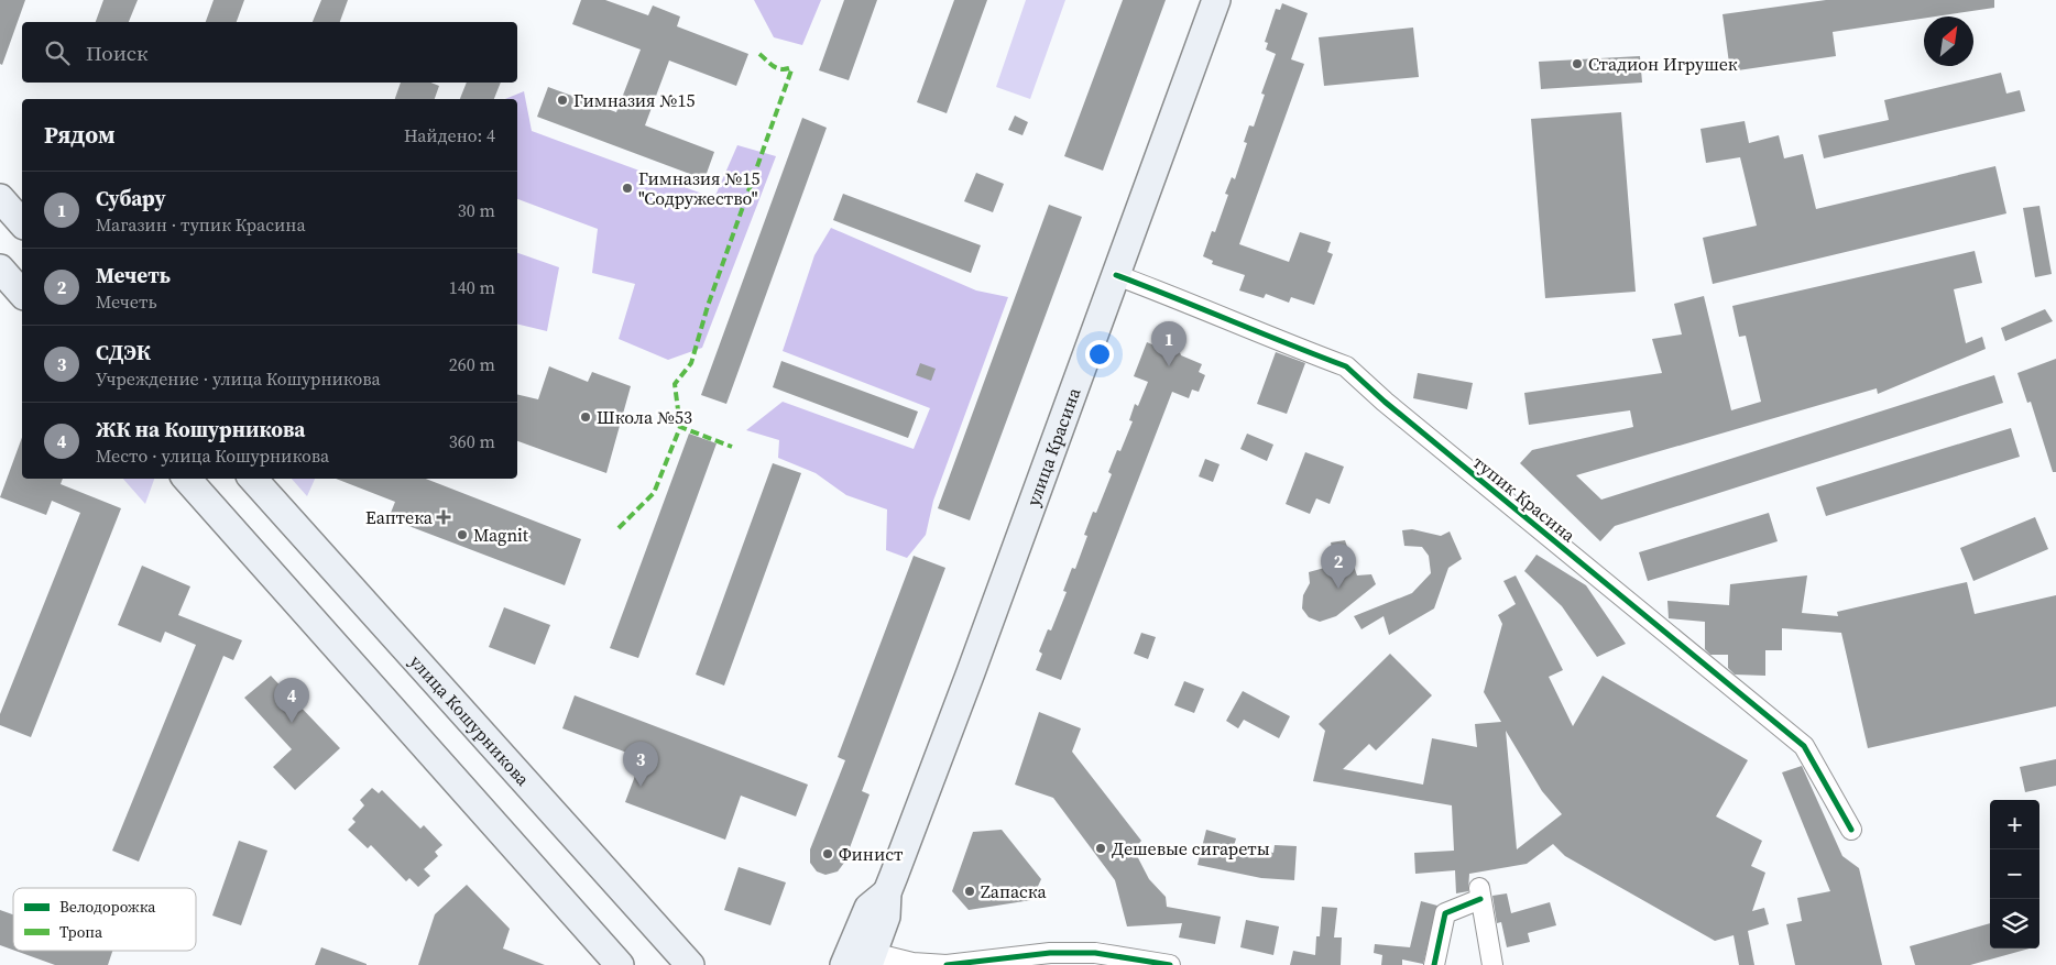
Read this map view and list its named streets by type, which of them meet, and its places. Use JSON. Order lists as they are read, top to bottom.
{
  "streets": {
    "main road": ["улица Красина", "улица Кошурникова"],
    "street": ["тупик Красина"]
  },
  "crossings": [
    ["улица Красина", "тупик Красина"]
  ],
  "places": {
    "other": [
      "Стадион Игрушек",
      "Гимназия №15",
      "Гимназия №15 \"Содружество\"",
      "Школа №53",
      "Magnit",
      "Дешевые сигареты",
      "Финист",
      "Zапаска"
    ],
    "health": ["Еаптека"]
  },
  "legend": ["Велодорожка", "Тропа"],
  "north": "top right",
  "page": {
    "search": "Поиск",
    "heading": ["Рядом", "Найдено: 4"],
    "list": [
      {
        "mark": "1",
        "name": "Субару",
        "note": "Магазин · тупик Красина",
        "value": "30 m"
      },
      {
        "mark": "2",
        "name": "Мечеть",
        "note": "Мечеть",
        "value": "140 m"
      },
      {
        "mark": "3",
        "name": "СДЭК",
        "note": "Учреждение · улица Кошурникова",
        "value": "260 m"
      },
      {
        "mark": "4",
        "name": "ЖК на Кошурникова",
        "note": "Место · улица Кошурникова",
        "value": "360 m"
      }
    ],
    "pins": [
      "1",
      "2",
      "4",
      "3"
    ],
    "map_buttons": ["+", "−"]
  }
}
